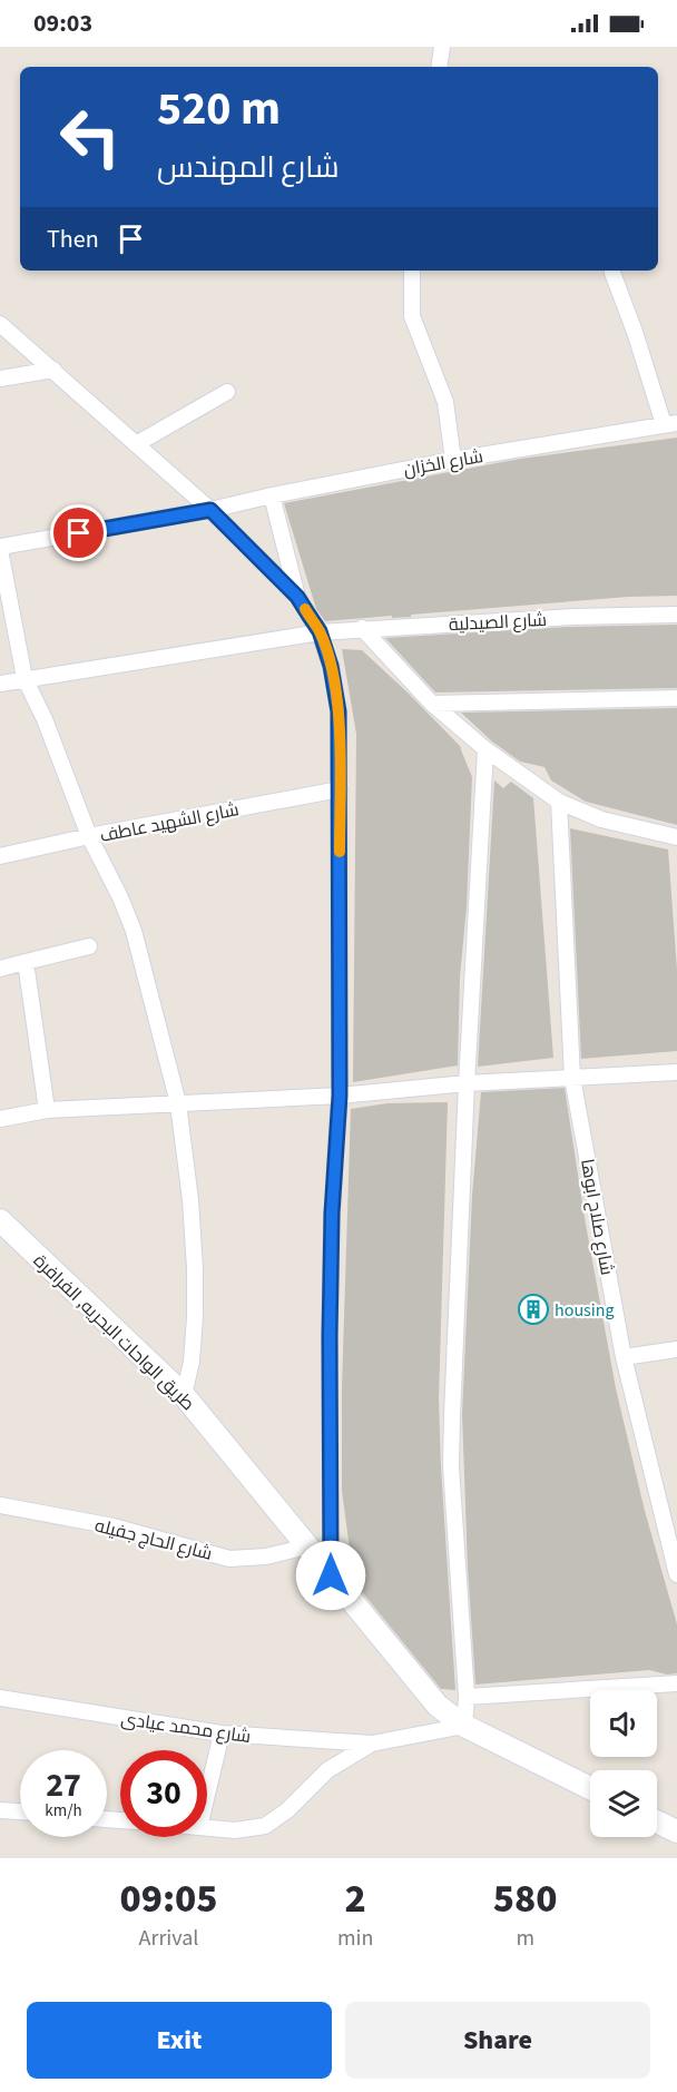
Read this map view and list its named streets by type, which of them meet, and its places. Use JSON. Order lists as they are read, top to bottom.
{
  "streets": {
    "main road": ["طريق الواحات البحريه, الفرافرة"],
    "street": [
      "شارع الخزان",
      "شارع الصيدلية",
      "شارع الشهيد عاطف",
      "شارع صلاح ابوها",
      "شارع الحاج جفيله",
      "شارع محمد عيادى"
    ]
  },
  "crossings": [
    ["طريق الواحات البحريه, الفرافرة", "شارع الحاج جفيله"]
  ],
  "places": {
    "building": ["housing"]
  },
  "page": {
    "status": "09:03",
    "turn": ["520 m", "شارع المهندس"],
    "then": "Then",
    "speed": "27 km/h",
    "limit": "30",
    "eta": [
      "09:05",
      "Arrival",
      "2",
      "min",
      "580",
      "m"
    ],
    "buttons": ["Exit", "Share"]
  }
}
